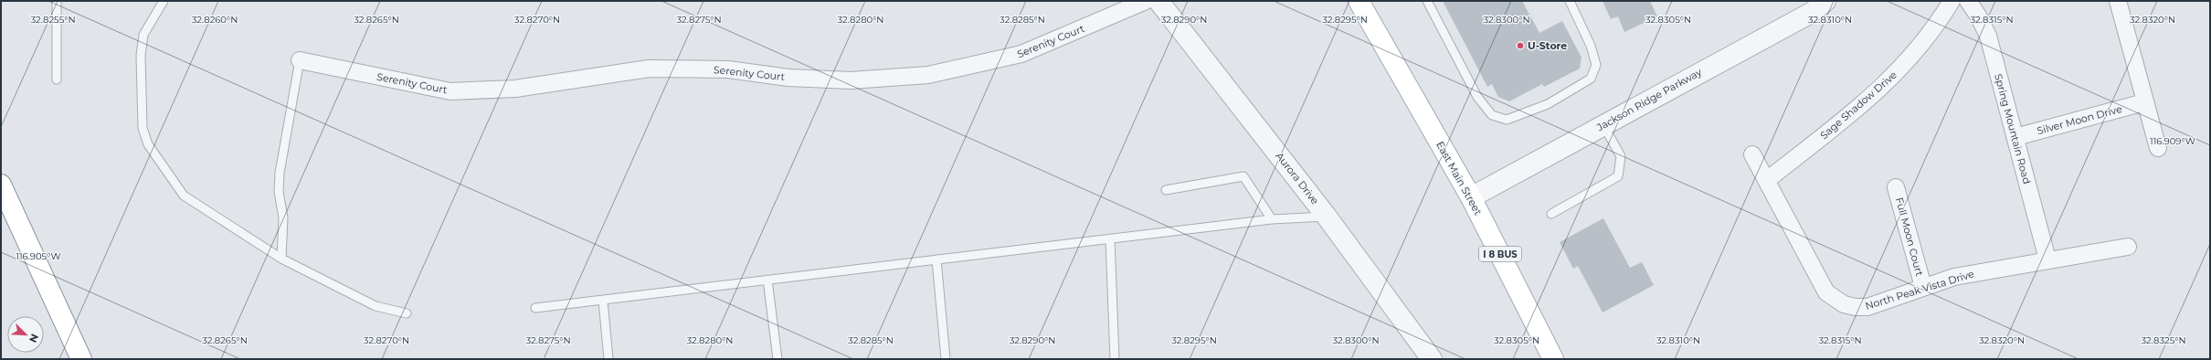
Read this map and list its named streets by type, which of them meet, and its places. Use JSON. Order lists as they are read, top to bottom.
{
  "streets": {
    "main road": ["East Main Street", "I 8 BUS"],
    "street": [
      "Serenity Court",
      "Jackson Ridge Parkway",
      "Sage Shadow Drive",
      "Silver Moon Drive",
      "Spring Mountain Road",
      "Aurora Drive",
      "Full Moon Court",
      "North Peak Vista Drive"
    ]
  },
  "crossings": [
    ["Jackson Ridge Parkway", "East Main Street"],
    ["Sage Shadow Drive", "North Peak Vista Drive"],
    ["Silver Moon Drive", "Spring Mountain Road"],
    ["Spring Mountain Road", "North Peak Vista Drive"],
    ["Full Moon Court", "North Peak Vista Drive"]
  ],
  "places": ["U-Store"],
  "north": "bottom right",
  "coordinates": [
    "32.8255°N",
    "32.8260°N",
    "32.8265°N",
    "32.8270°N",
    "32.8275°N",
    "32.8280°N",
    "32.8285°N",
    "32.8290°N",
    "32.8295°N",
    "32.8300°N",
    "32.8305°N",
    "32.8310°N",
    "32.8315°N",
    "32.8320°N",
    "116.909°W",
    "116.905°W",
    "32.8325°N"
  ]
}
